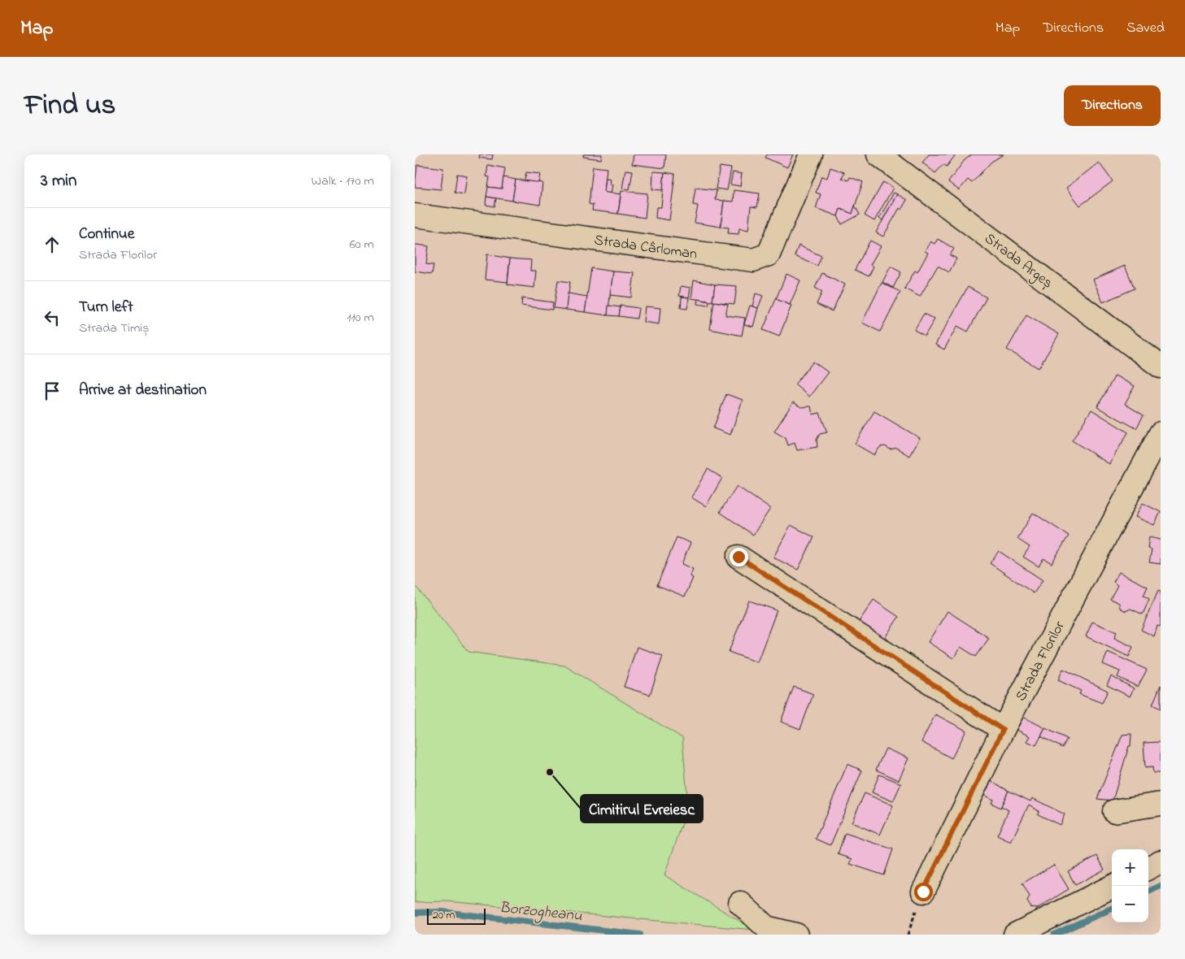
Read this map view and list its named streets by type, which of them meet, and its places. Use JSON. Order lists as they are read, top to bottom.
{
  "streets": {
    "street": ["Strada Cârloman", "Strada Argeș", "Strada Florilor"]
  },
  "water": ["Borzogheanu"],
  "places": ["Cimitirul Evreiesc"],
  "scale_bar": "20 m",
  "page": {
    "header": "Map",
    "nav": ["Map", "Directions", "Saved"],
    "title": "Find us",
    "buttons": "Directions",
    "heading": ["3 min", "Walk · 170 m"],
    "list": [
      ["Continue", "Strada Florilor", "60 m"],
      ["Turn left", "Strada Timiș", "110 m"],
      "Arrive at destination"
    ],
    "map_buttons": ["+", "−"],
    "scale": "20 m"
  }
}
